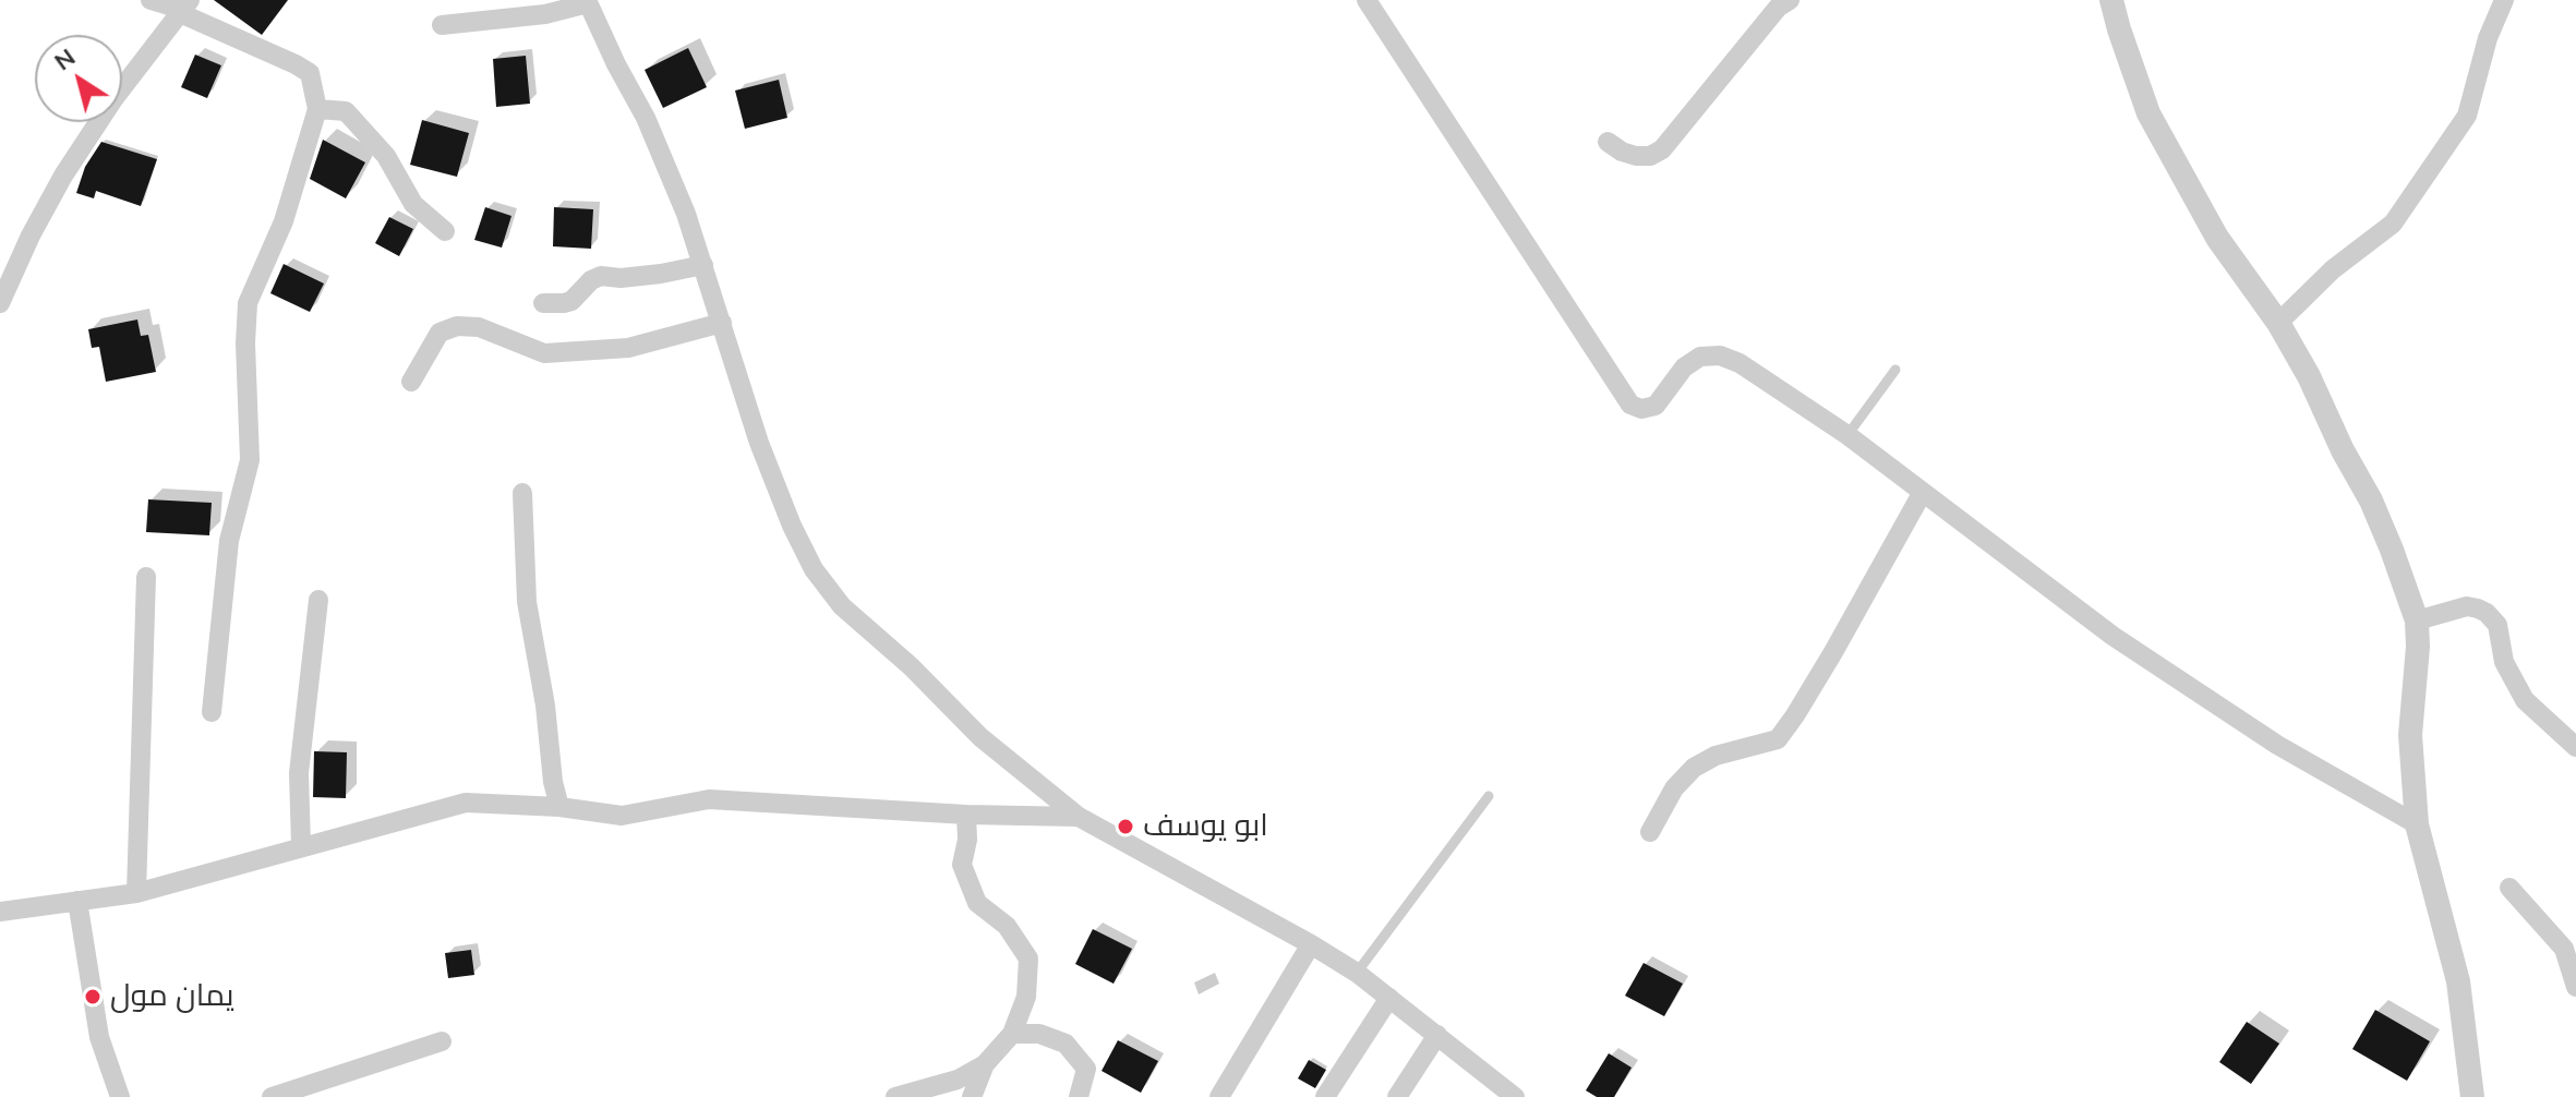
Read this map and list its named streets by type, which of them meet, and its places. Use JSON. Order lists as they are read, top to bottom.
{
  "places": ["ابو يوسف", "يمان مول"],
  "north": "top left"
}
